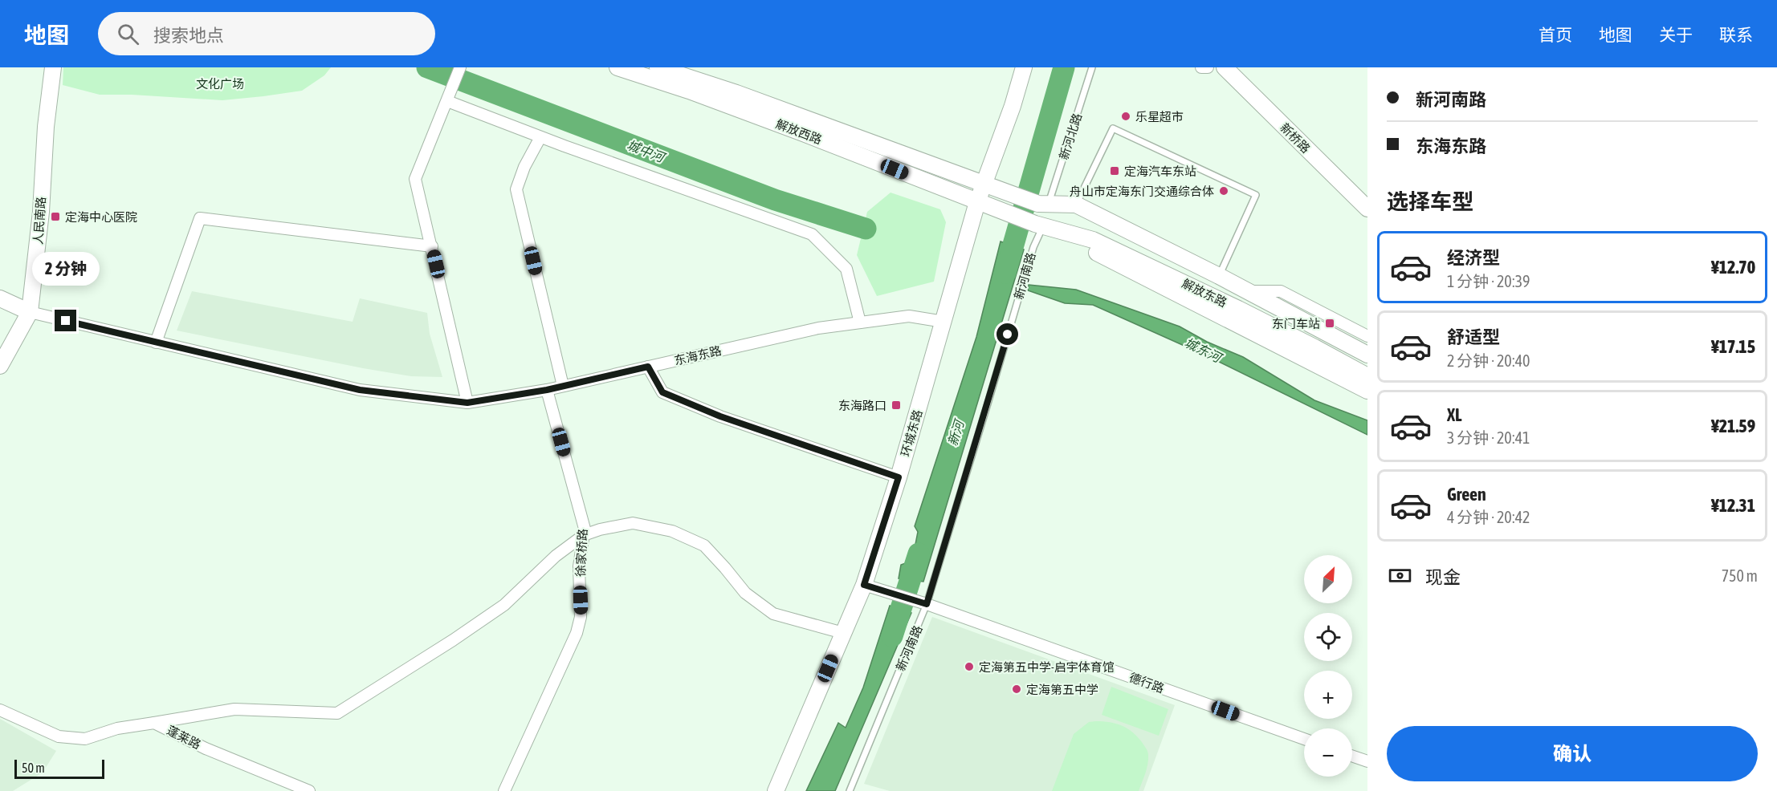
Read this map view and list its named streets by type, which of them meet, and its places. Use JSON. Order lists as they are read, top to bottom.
{
  "streets": {
    "street": [
      "解放西路",
      "新桥路",
      "人民南路",
      "解放东路",
      "东海东路",
      "环城东路",
      "徐家桥路",
      "德行路",
      "蓬莱路"
    ],
    "lane": ["新河北路", "新河南路"]
  },
  "crossings": [
    ["解放西路", "新河南路"],
    ["解放西路", "解放东路"],
    ["解放西路", "环城东路"],
    ["人民南路", "东海东路"],
    ["新河南路", "解放东路"],
    ["新河南路", "德行路"],
    ["东海东路", "环城东路"],
    ["东海东路", "徐家桥路"],
    ["环城东路", "德行路"]
  ],
  "water": ["城中河", "城东河", "新河"],
  "parks": ["文化广场"],
  "places": {
    "other": [
      "乐星超市",
      "舟山市定海东门交通综合体",
      "定海第五中学-启宇体育馆",
      "定海第五中学"
    ],
    "transit": [
      "定海汽车东站",
      "定海中心医院",
      "东门车站",
      "东海路口"
    ]
  },
  "scale_bar": "50 m",
  "north": "top right",
  "page": {
    "header": "地图",
    "search": "搜索地点",
    "nav": [
      "首页",
      "地图",
      "关于",
      "联系"
    ],
    "banner": ["新河南路", "东海东路"],
    "heading": "选择车型",
    "list": [
      {
        "name": "经济型",
        "note": "1 分钟 · 20:39",
        "value": "¥12.70"
      },
      {
        "name": "舒适型",
        "note": "2 分钟 · 20:40",
        "value": "¥17.15"
      },
      {
        "name": "XL",
        "note": "3 分钟 · 20:41",
        "value": "¥21.59"
      },
      {
        "name": "Green",
        "note": "4 分钟 · 20:42",
        "value": "¥12.31"
      }
    ],
    "bubble": "2 分钟",
    "pay": ["现金", "750 m"],
    "map_buttons": ["+", "−"],
    "buttons": "确认",
    "scale": "50 m"
  }
}
